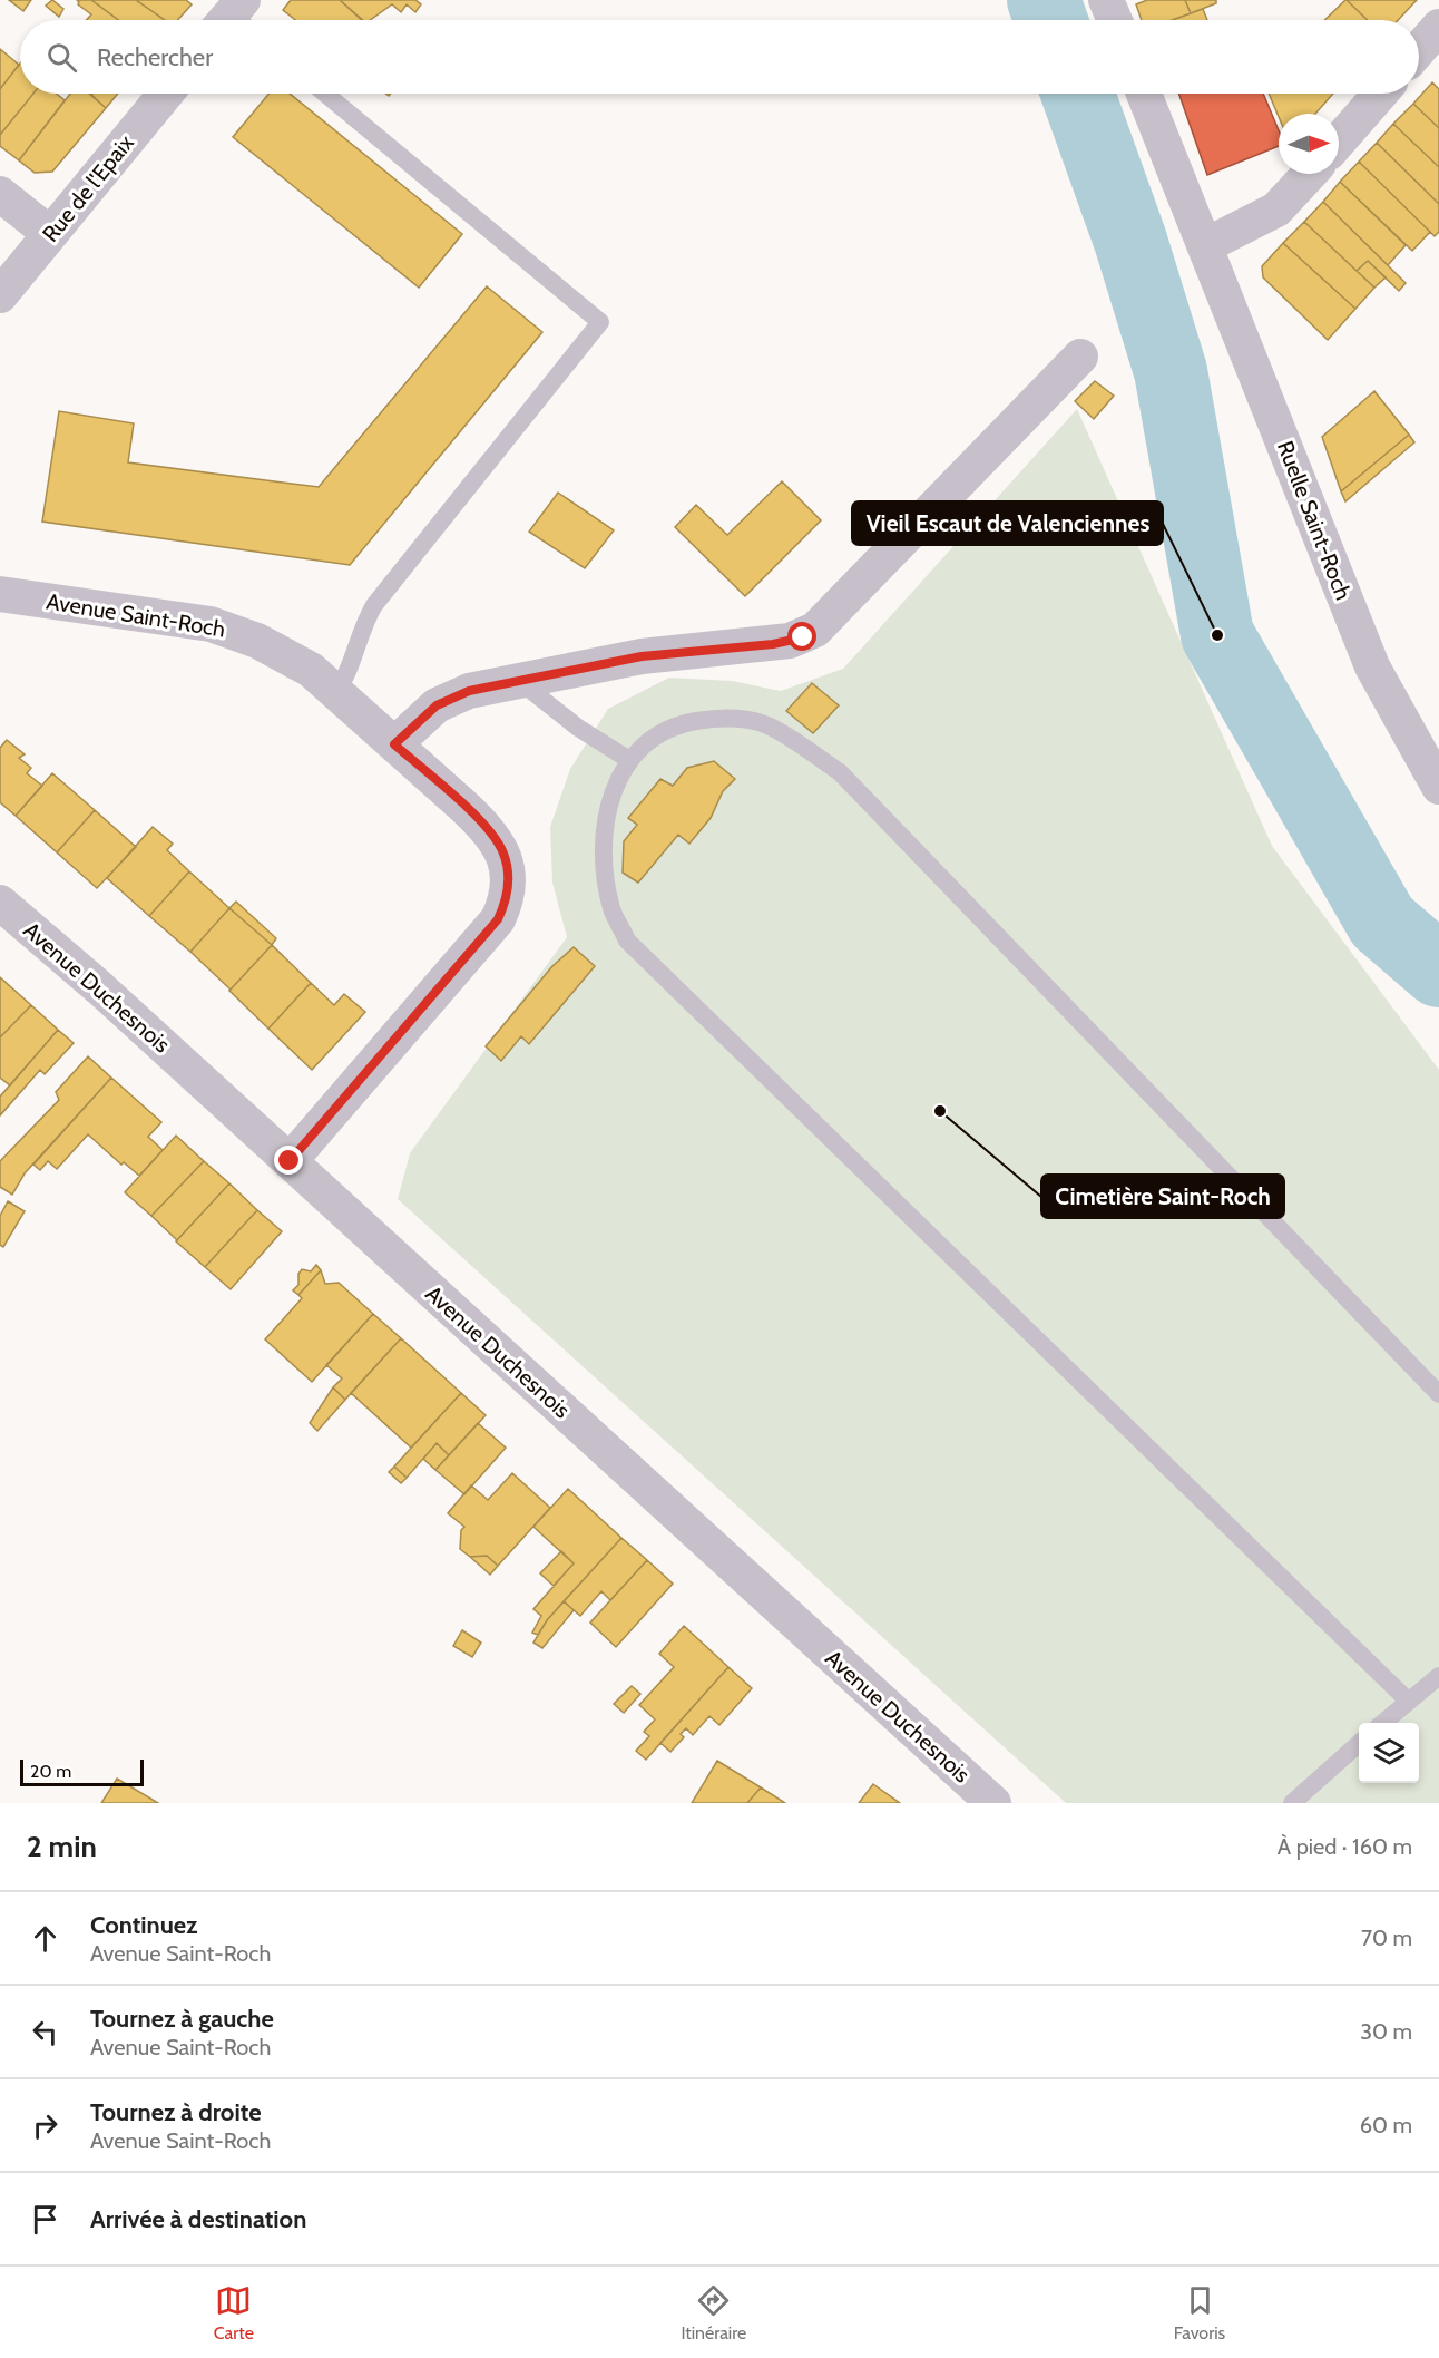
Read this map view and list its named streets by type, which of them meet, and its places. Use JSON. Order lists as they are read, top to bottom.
{
  "streets": {
    "street": [
      "Rue de l'Epaix",
      "Ruelle Saint-Roch",
      "Avenue Saint-Roch",
      "Avenue Duchesnois"
    ]
  },
  "crossings": [
    ["Avenue Saint-Roch", "Avenue Duchesnois"]
  ],
  "places": ["Vieil Escaut de Valenciennes", "Cimetière Saint-Roch"],
  "scale_bar": "20 m",
  "north": "right",
  "page": {
    "search": "Rechercher",
    "scale": "20 m",
    "heading": ["2 min", "À pied · 160 m"],
    "list": [
      ["Continuez", "Avenue Saint-Roch", "70 m"],
      ["Tournez à gauche", "Avenue Saint-Roch", "30 m"],
      ["Tournez à droite", "Avenue Saint-Roch", "60 m"],
      "Arrivée à destination"
    ],
    "nav": ["Carte", "Itinéraire", "Favoris"]
  }
}
